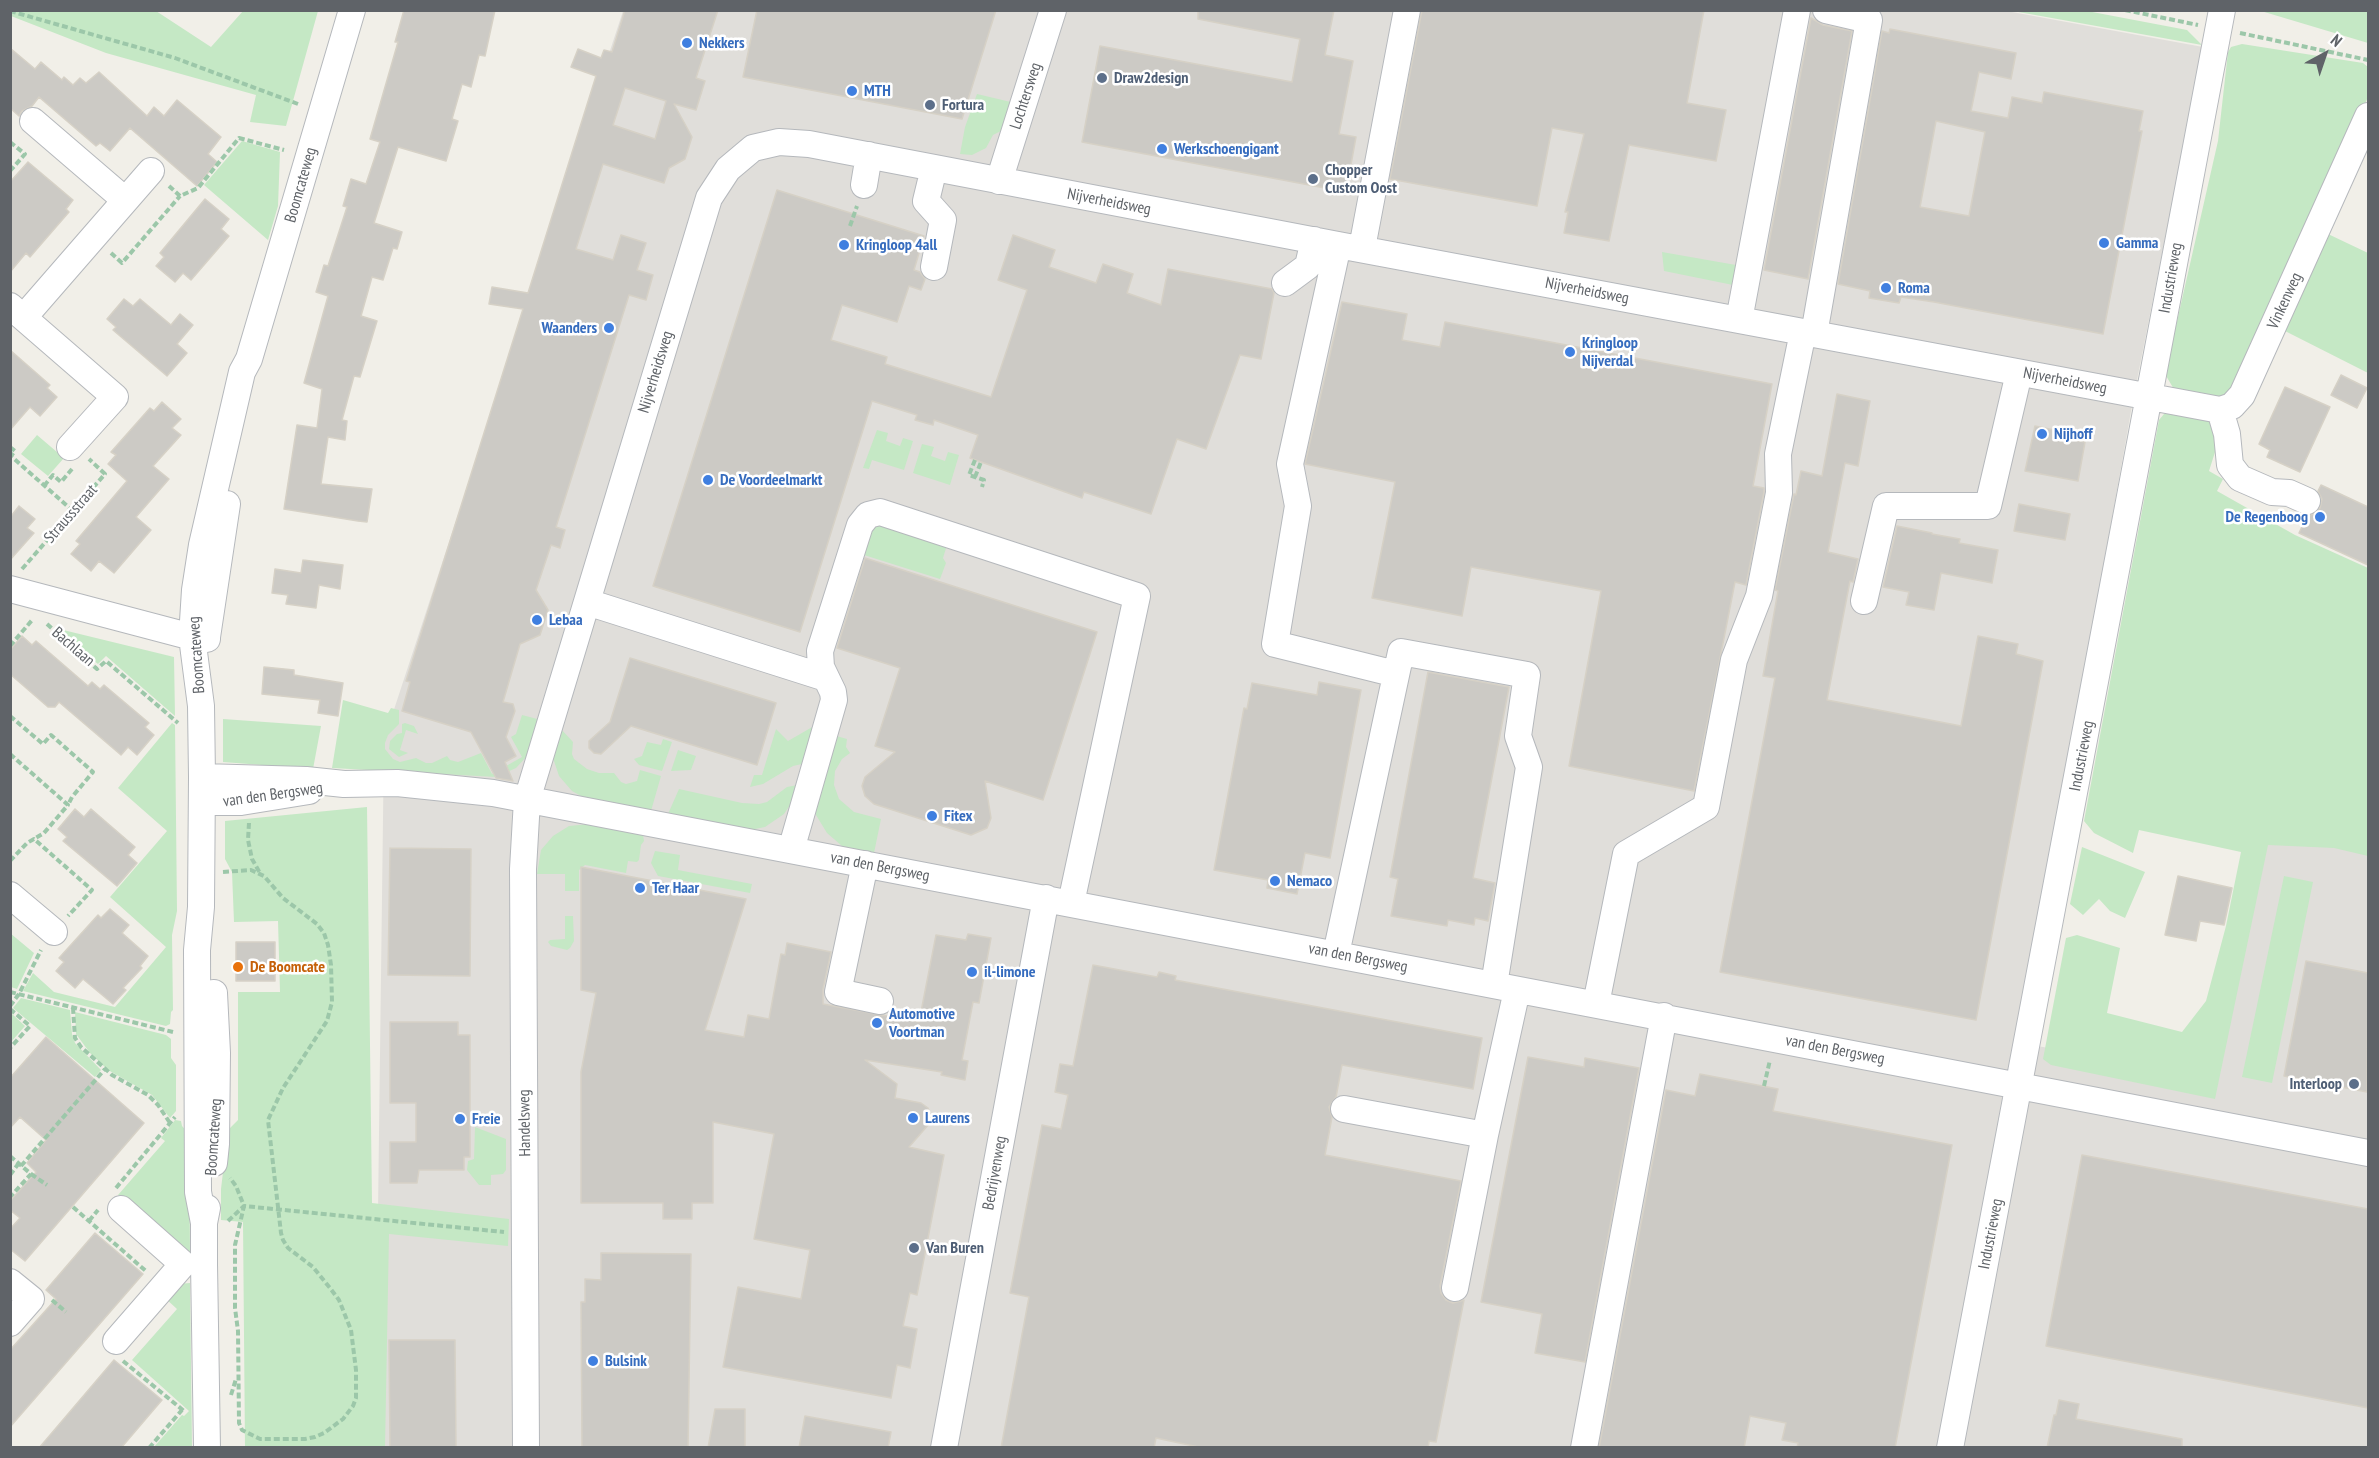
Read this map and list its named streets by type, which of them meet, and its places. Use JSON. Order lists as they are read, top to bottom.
{
  "streets": {
    "street": [
      "Lochtersweg",
      "Boomcateweg",
      "Nijverheidsweg",
      "Industrieweg",
      "Vinkenweg",
      "Bachlaan",
      "van den Bergsweg",
      "Handelsweg",
      "Bedrijvenweg"
    ],
    "path": ["Straussstraat"]
  },
  "crossings": [
    ["Lochtersweg", "Nijverheidsweg"],
    ["Boomcateweg", "Bachlaan"],
    ["Boomcateweg", "van den Bergsweg"],
    ["Nijverheidsweg", "Industrieweg"],
    ["Nijverheidsweg", "van den Bergsweg"],
    ["Nijverheidsweg", "Handelsweg"],
    ["Industrieweg", "van den Bergsweg"],
    ["Straussstraat", "Bachlaan"],
    ["van den Bergsweg", "Handelsweg"],
    ["van den Bergsweg", "Bedrijvenweg"]
  ],
  "places": [
    "Nekkers",
    "Draw2design",
    "MTH",
    "Fortura",
    "Werkschoengigant",
    "Chopper Custom Oost",
    "Gamma",
    "Kringloop 4all",
    "Roma",
    "Waanders",
    "Kringloop Nijverdal",
    "Nijhoff",
    "De Voordeelmarkt",
    "De Regenboog",
    "Lebaa",
    "Fitex",
    "Nemaco",
    "Ter Haar",
    "De Boomcate",
    "il-limone",
    "Automotive Voortman",
    "Interloop",
    "Laurens",
    "Freie",
    "Van Buren",
    "Bulsink"
  ],
  "north": "top right"
}
